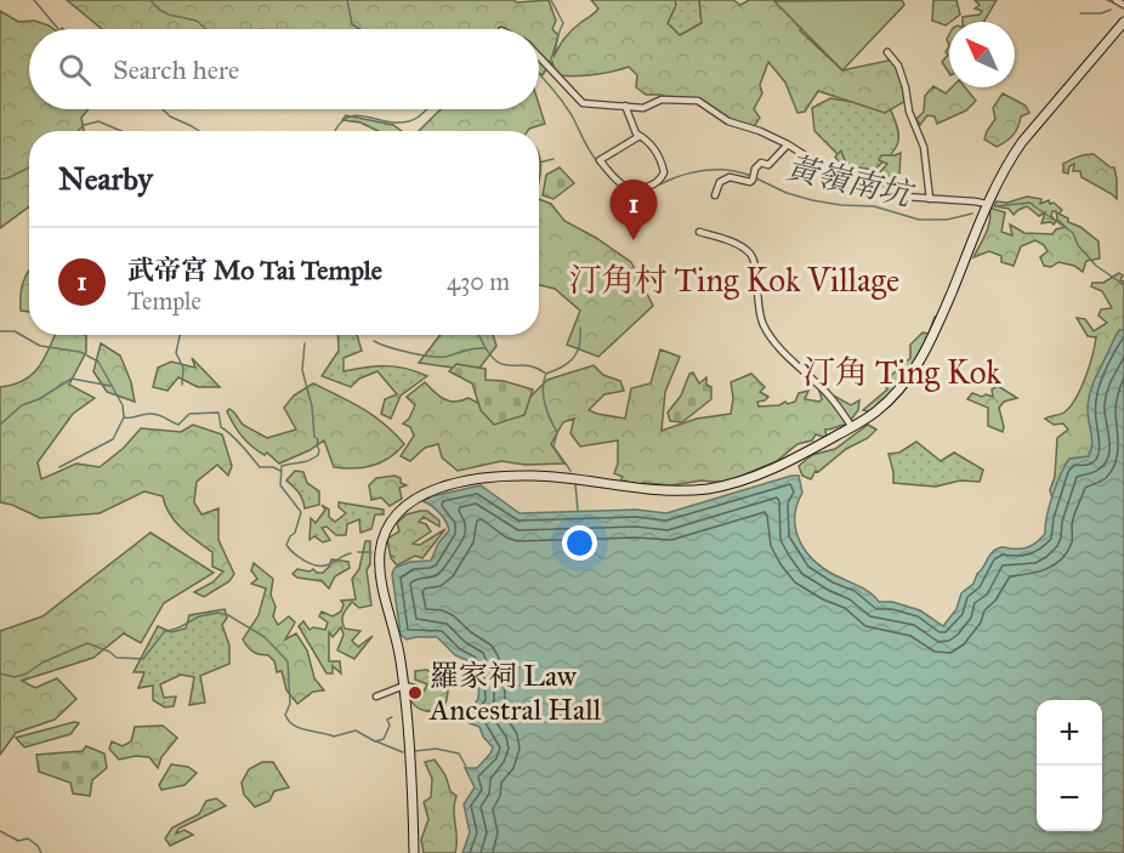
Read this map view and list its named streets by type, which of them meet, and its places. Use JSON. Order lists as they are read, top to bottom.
{
  "districts": ["汀角村 Ting Kok Village", "汀角 Ting Kok"],
  "water": ["黃嶺南坑"],
  "places": ["羅家祠 Law Ancestral Hall"],
  "north": "top left",
  "page": {
    "search": "Search here",
    "heading": "Nearby",
    "pins": "1",
    "list": [
      {
        "mark": "1",
        "name": "武帝宮 Mo Tai Temple",
        "note": "Temple",
        "value": "430 m"
      }
    ],
    "map_buttons": ["+", "−"]
  }
}
